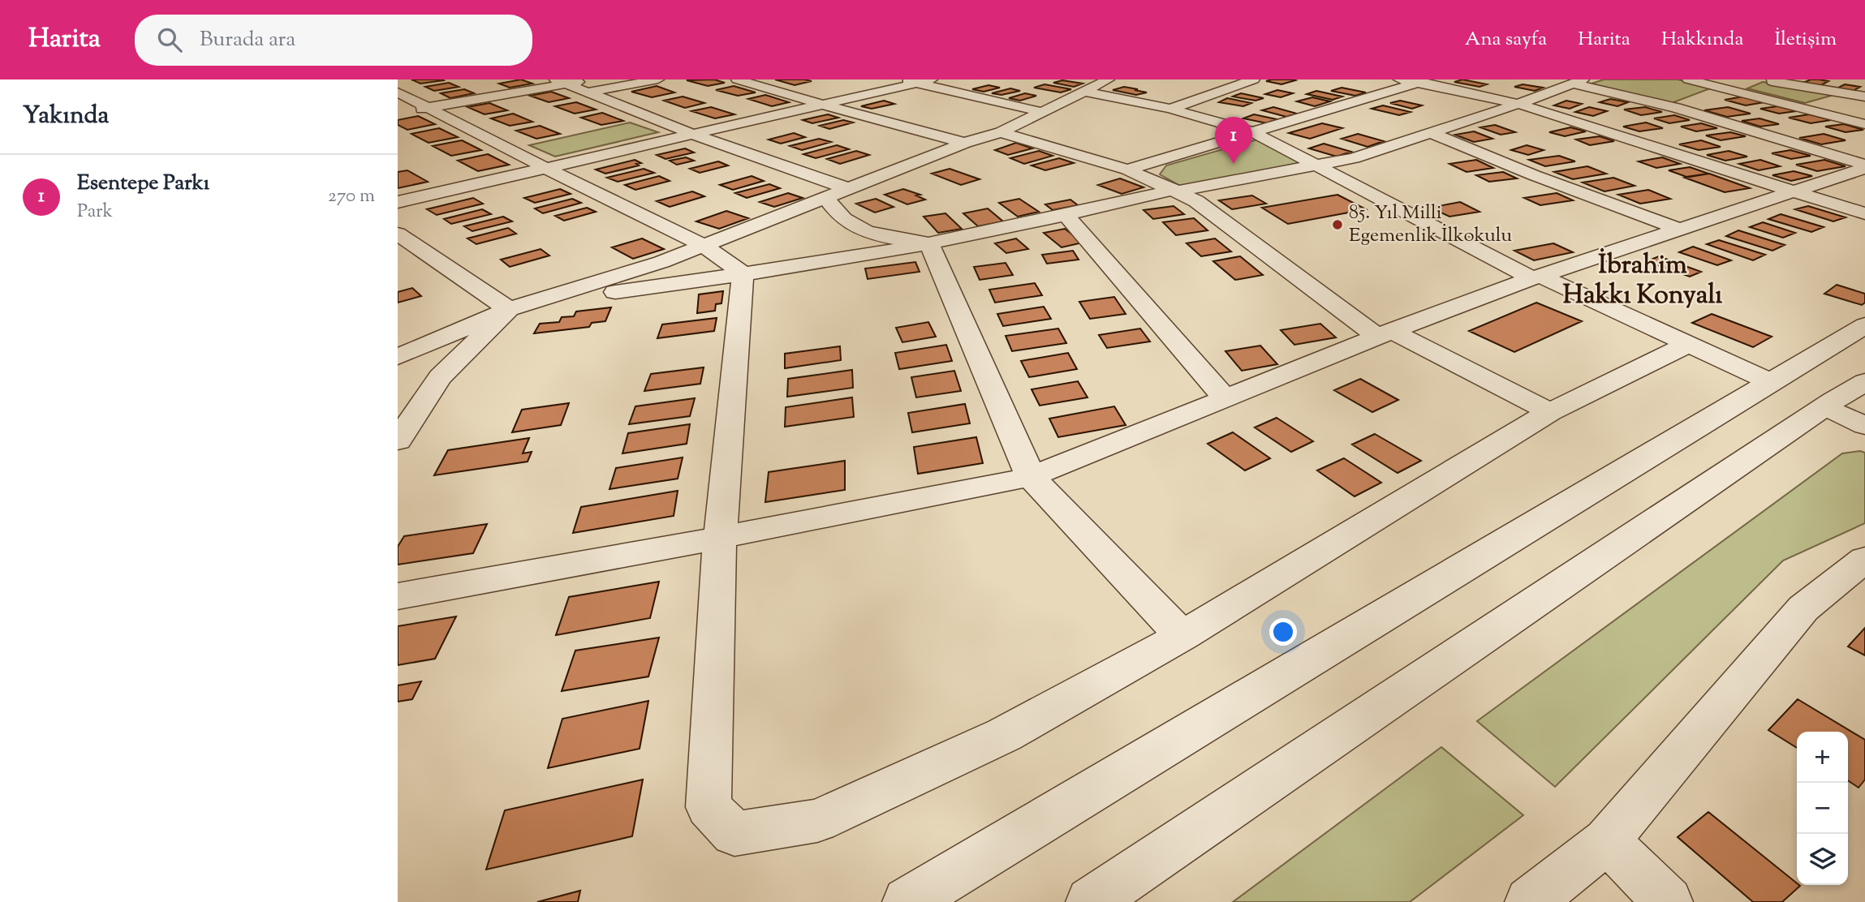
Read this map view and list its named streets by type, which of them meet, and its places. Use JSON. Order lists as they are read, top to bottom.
{
  "districts": ["İbrahim Hakkı Konyalı"],
  "places": ["85. Yıl Milli Egemenlik İlkokulu"],
  "page": {
    "header": "Harita",
    "search": "Burada ara",
    "nav": [
      "Ana sayfa",
      "Harita",
      "Hakkında",
      "İletişim"
    ],
    "heading": "Yakında",
    "pins": "1",
    "list": [
      {
        "mark": "1",
        "name": "Esentepe Parkı",
        "note": "Park",
        "value": "270 m"
      }
    ],
    "map_buttons": ["+", "−"]
  }
}
